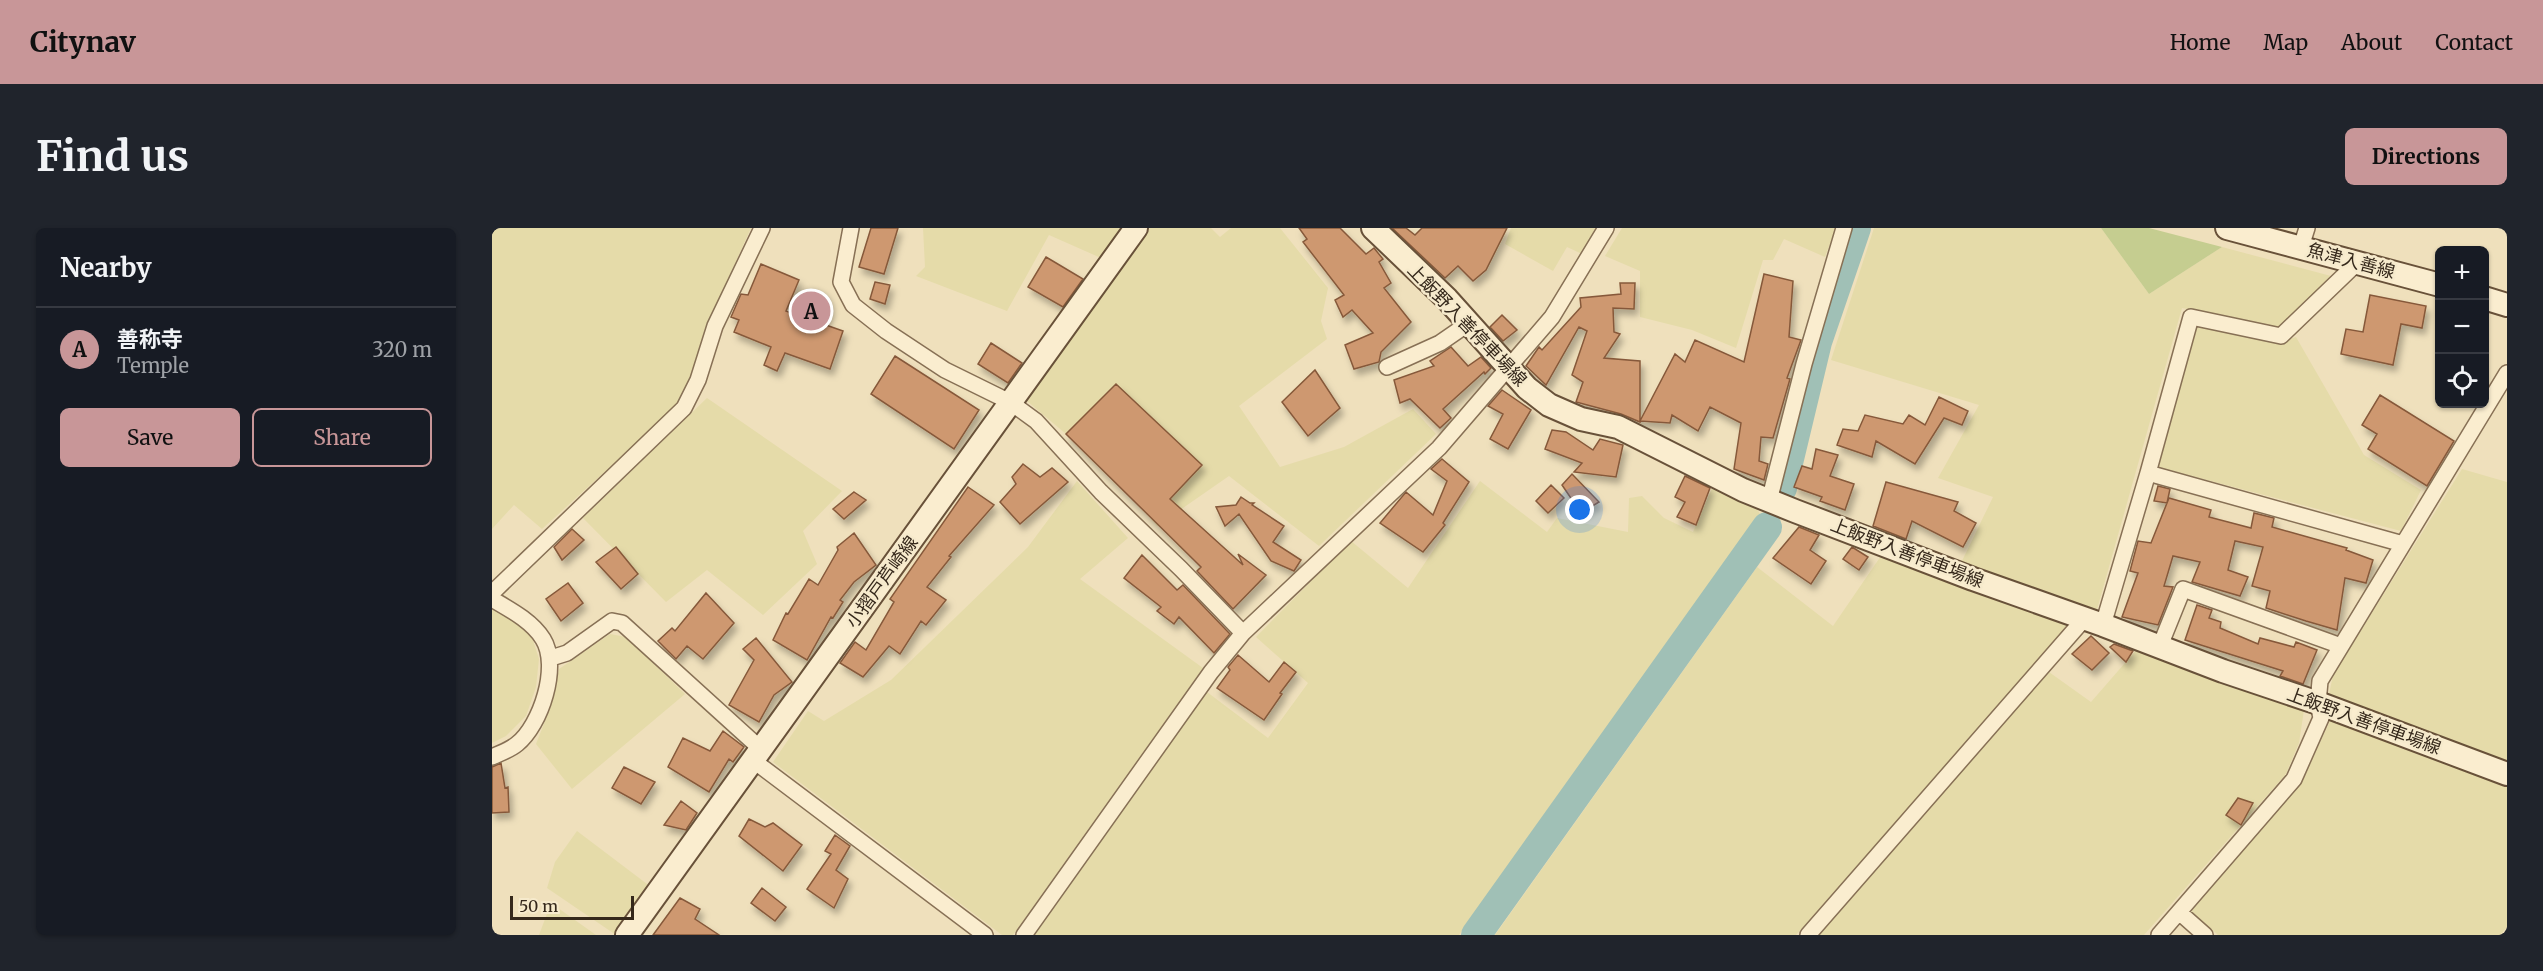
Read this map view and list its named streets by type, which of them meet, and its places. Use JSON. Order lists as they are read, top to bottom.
{
  "streets": {
    "main road": ["魚津入善線", "上飯野入善停車場線", "小摺戸芦崎線"]
  },
  "scale_bar": "50 m",
  "page": {
    "header": "Citynav",
    "nav": [
      "Home",
      "Map",
      "About",
      "Contact"
    ],
    "buttons": [
      "Directions",
      ["Save", "Share"]
    ],
    "title": "Find us",
    "heading": "Nearby",
    "map_buttons": ["+", "−"],
    "pins": "A",
    "list": [
      {
        "mark": "A",
        "name": "善称寺",
        "note": "Temple",
        "value": "320 m"
      }
    ],
    "scale": "50 m"
  }
}
